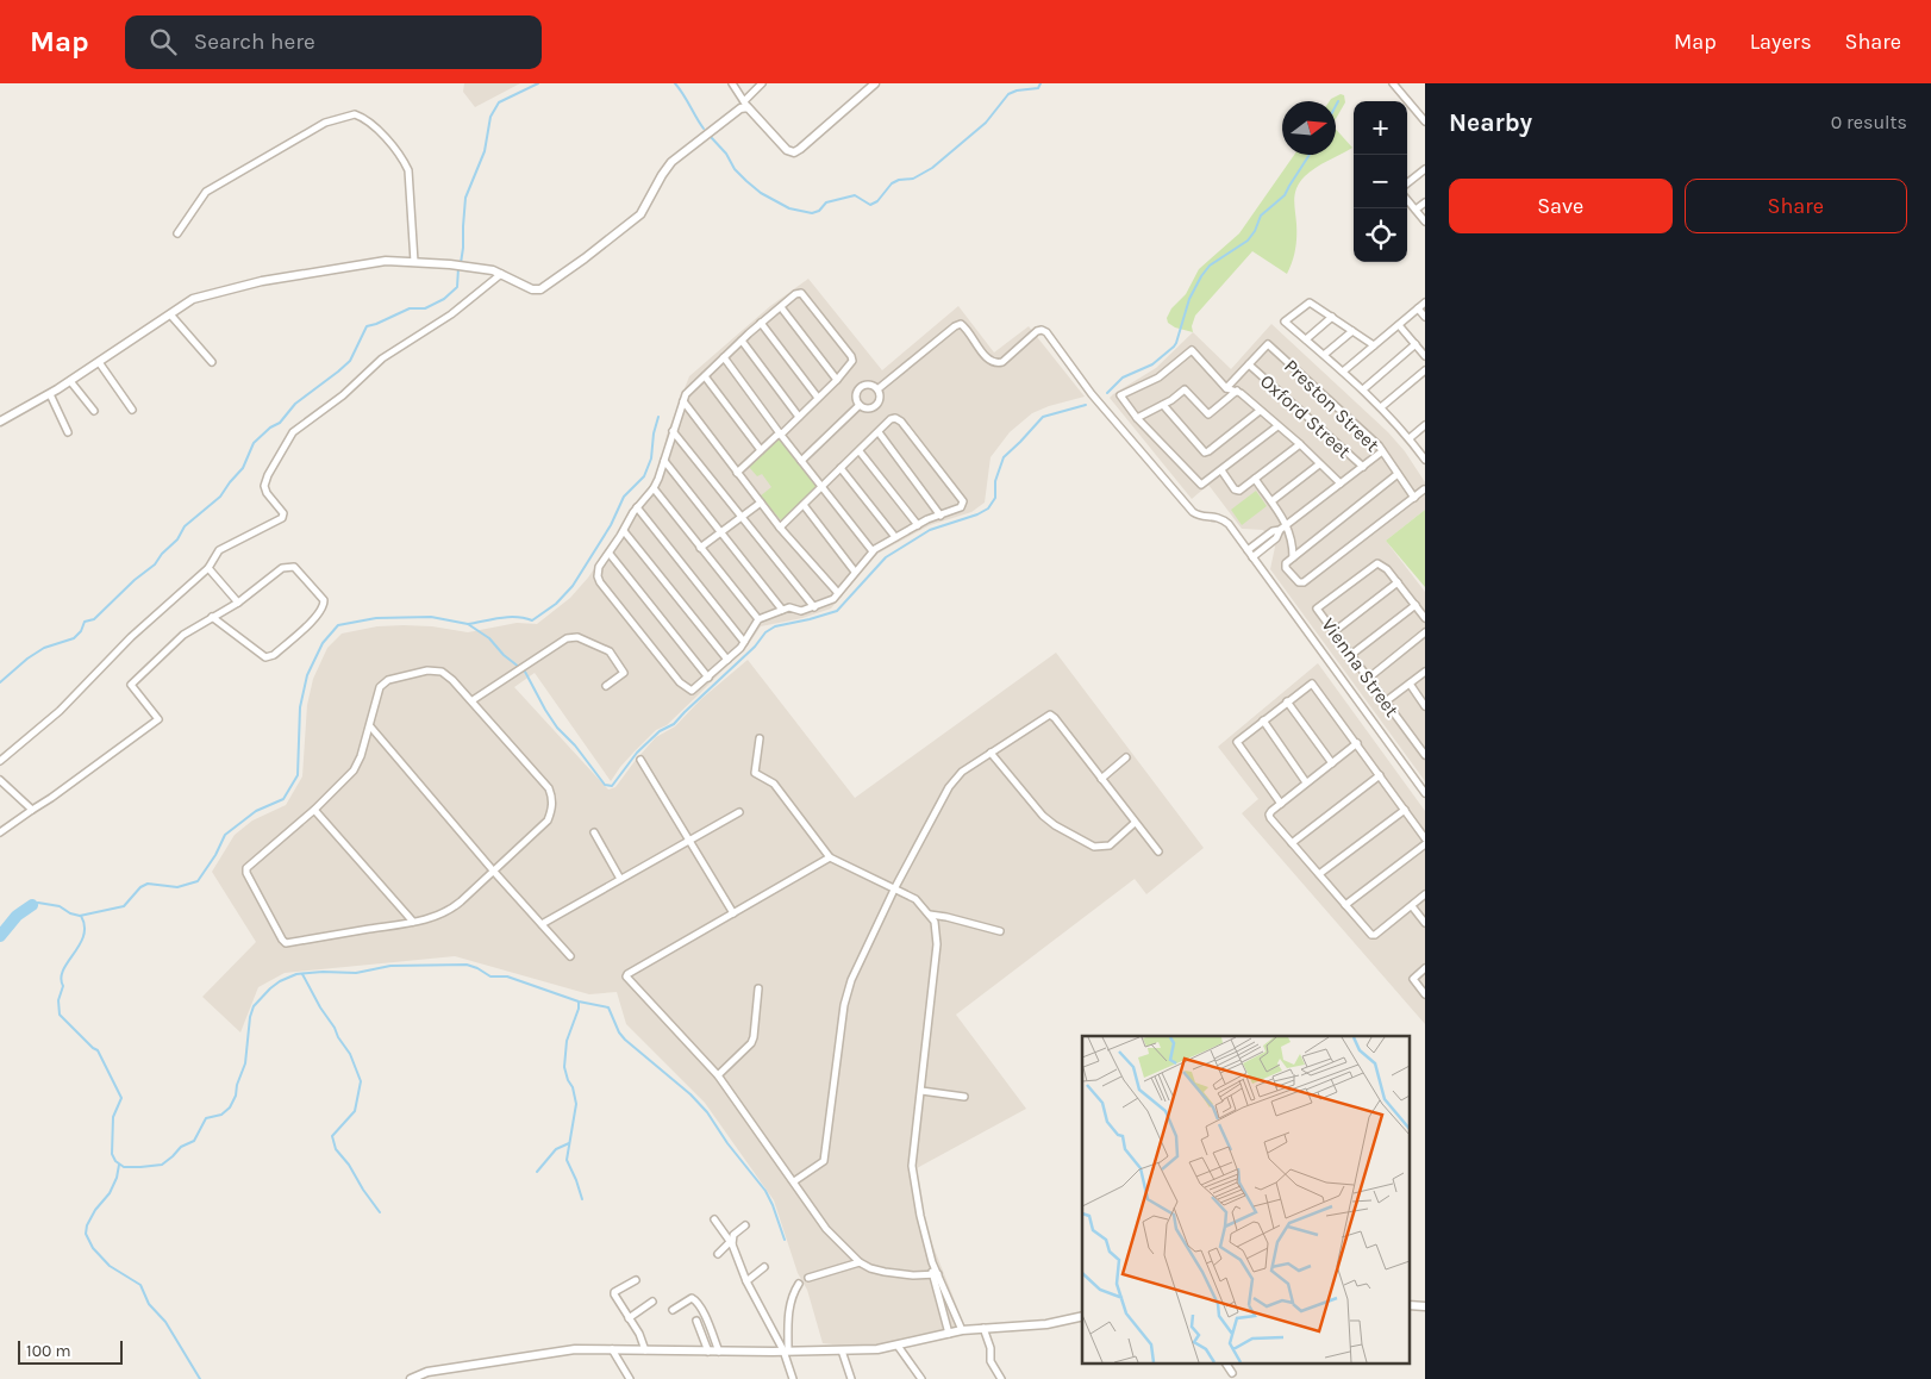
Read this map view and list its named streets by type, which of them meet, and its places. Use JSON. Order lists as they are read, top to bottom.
{
  "streets": {
    "street": ["Preston Street", "Oxford Street", "Vienna Street"]
  },
  "crossings": [
    ["Preston Street", "Oxford Street"]
  ],
  "scale_bar": "100 m",
  "north": "right",
  "page": {
    "header": "Map",
    "search": "Search here",
    "nav": ["Map", "Layers", "Share"],
    "heading": ["Nearby", "0 results"],
    "map_buttons": ["+", "−"],
    "buttons": ["Save", "Share"],
    "scale": "100 m"
  }
}
